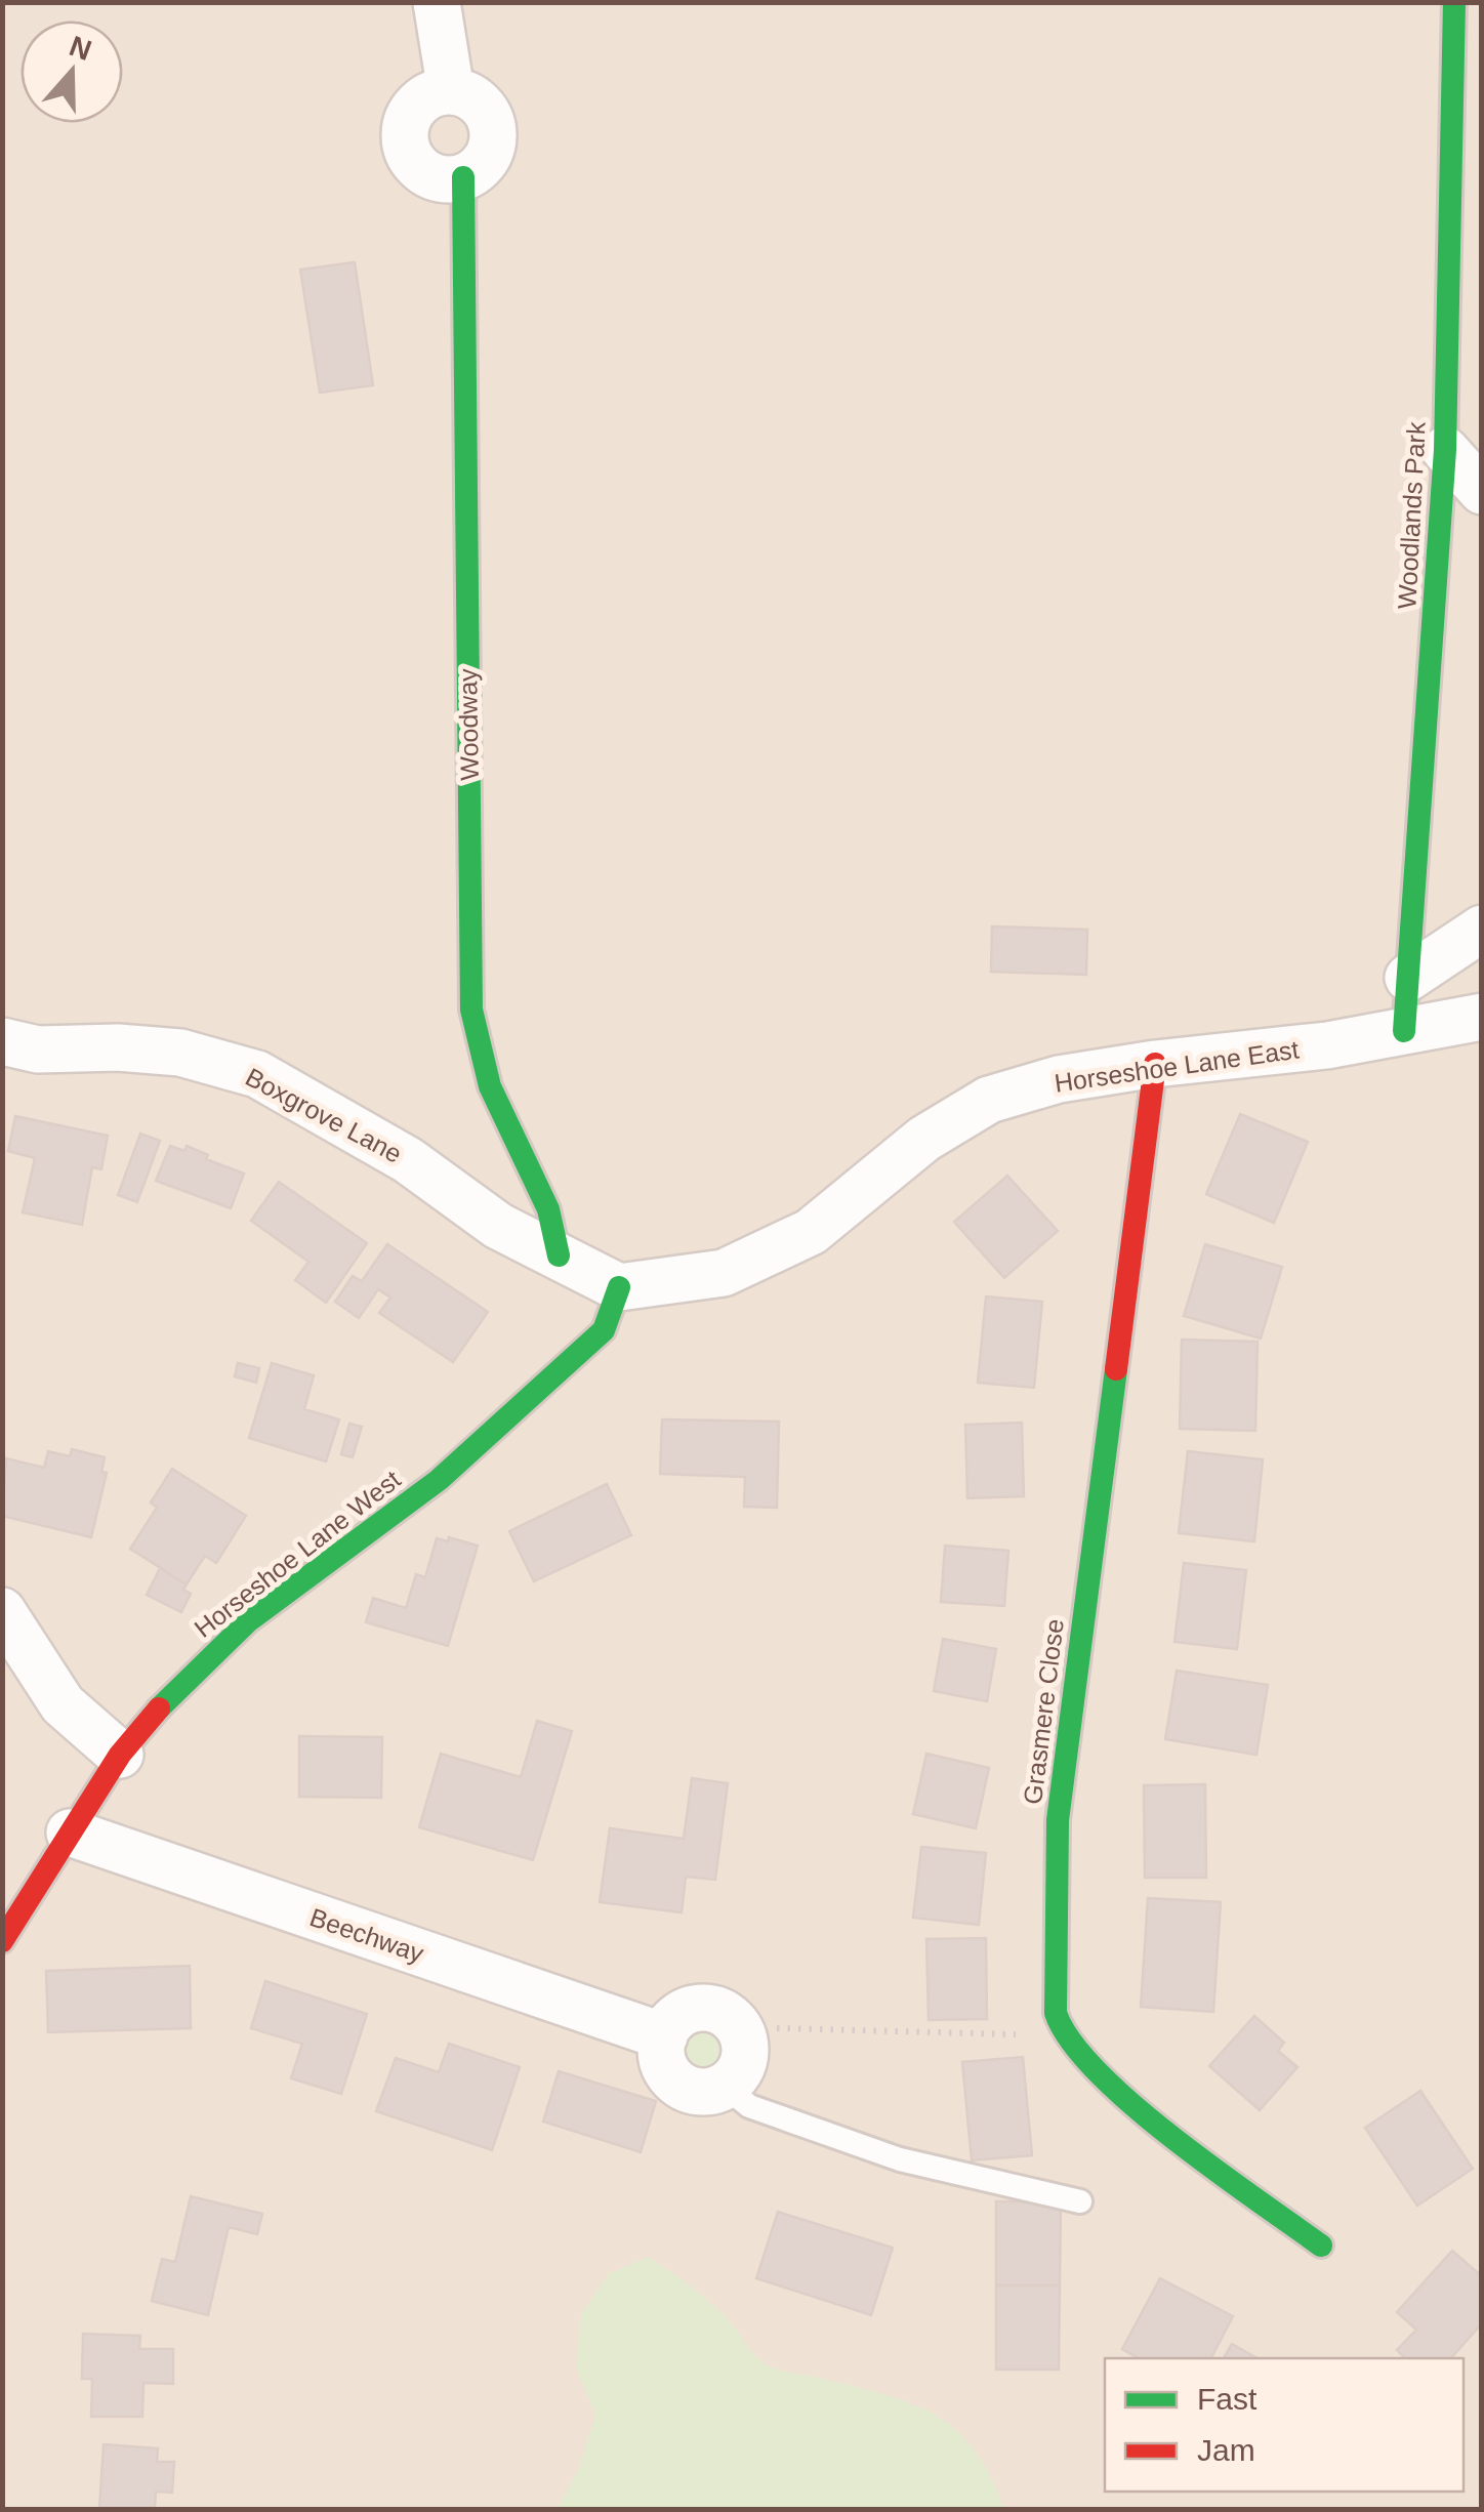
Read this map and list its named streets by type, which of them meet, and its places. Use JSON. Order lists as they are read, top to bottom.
{
  "streets": {
    "street": [
      "Woodlands Park",
      "Woodway",
      "Horseshoe Lane East",
      "Boxgrove Lane",
      "Horseshoe Lane West",
      "Grasmere Close",
      "Beechway"
    ]
  },
  "crossings": [
    ["Woodlands Park", "Horseshoe Lane East"],
    ["Woodway", "Boxgrove Lane"],
    ["Horseshoe Lane East", "Boxgrove Lane"],
    ["Horseshoe Lane East", "Horseshoe Lane West"],
    ["Horseshoe Lane East", "Grasmere Close"],
    ["Boxgrove Lane", "Horseshoe Lane West"],
    ["Horseshoe Lane West", "Beechway"]
  ],
  "legend": ["Fast", "Jam"],
  "north": "top"
}
